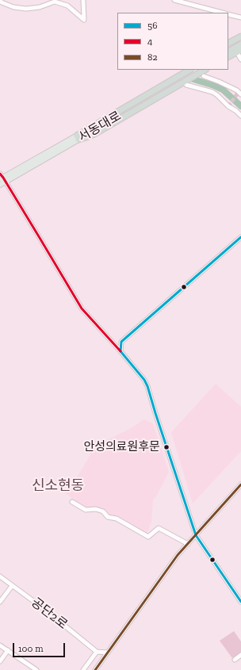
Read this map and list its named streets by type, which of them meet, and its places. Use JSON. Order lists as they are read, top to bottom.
{
  "streets": {
    "highway": ["서동대로"],
    "street": ["공단2로"]
  },
  "districts": ["신소현동"],
  "places": ["안성의료원후문"],
  "lines": ["transit line 4", "transit line 56", "transit line 82"],
  "legend": ["56", "4", "82"],
  "scale_bar": "100 m"
}
